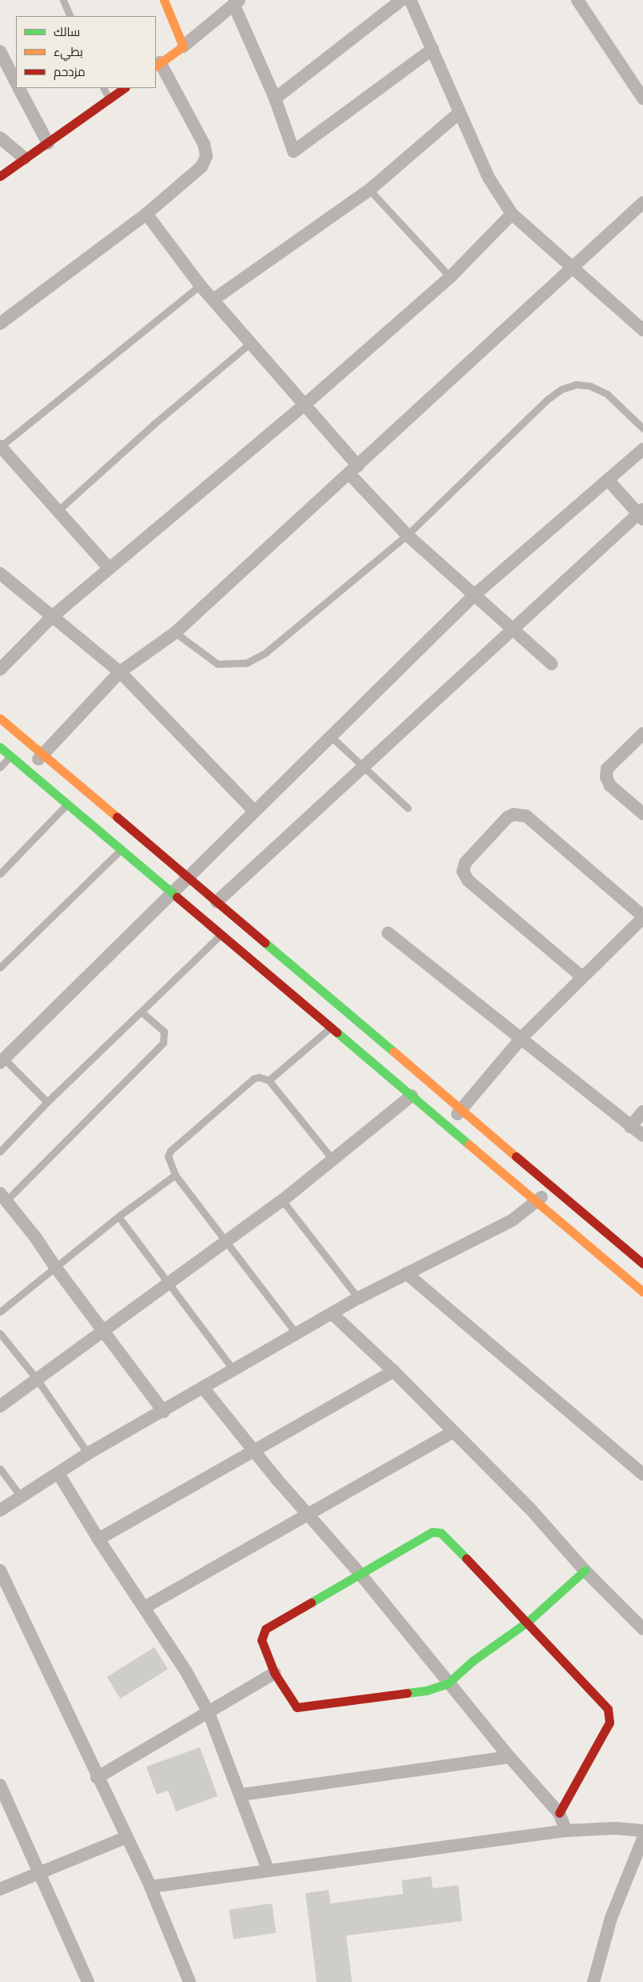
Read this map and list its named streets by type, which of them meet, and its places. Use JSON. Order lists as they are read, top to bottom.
{
  "legend": ["سالك", "بطيء", "مزدحم"]
}
